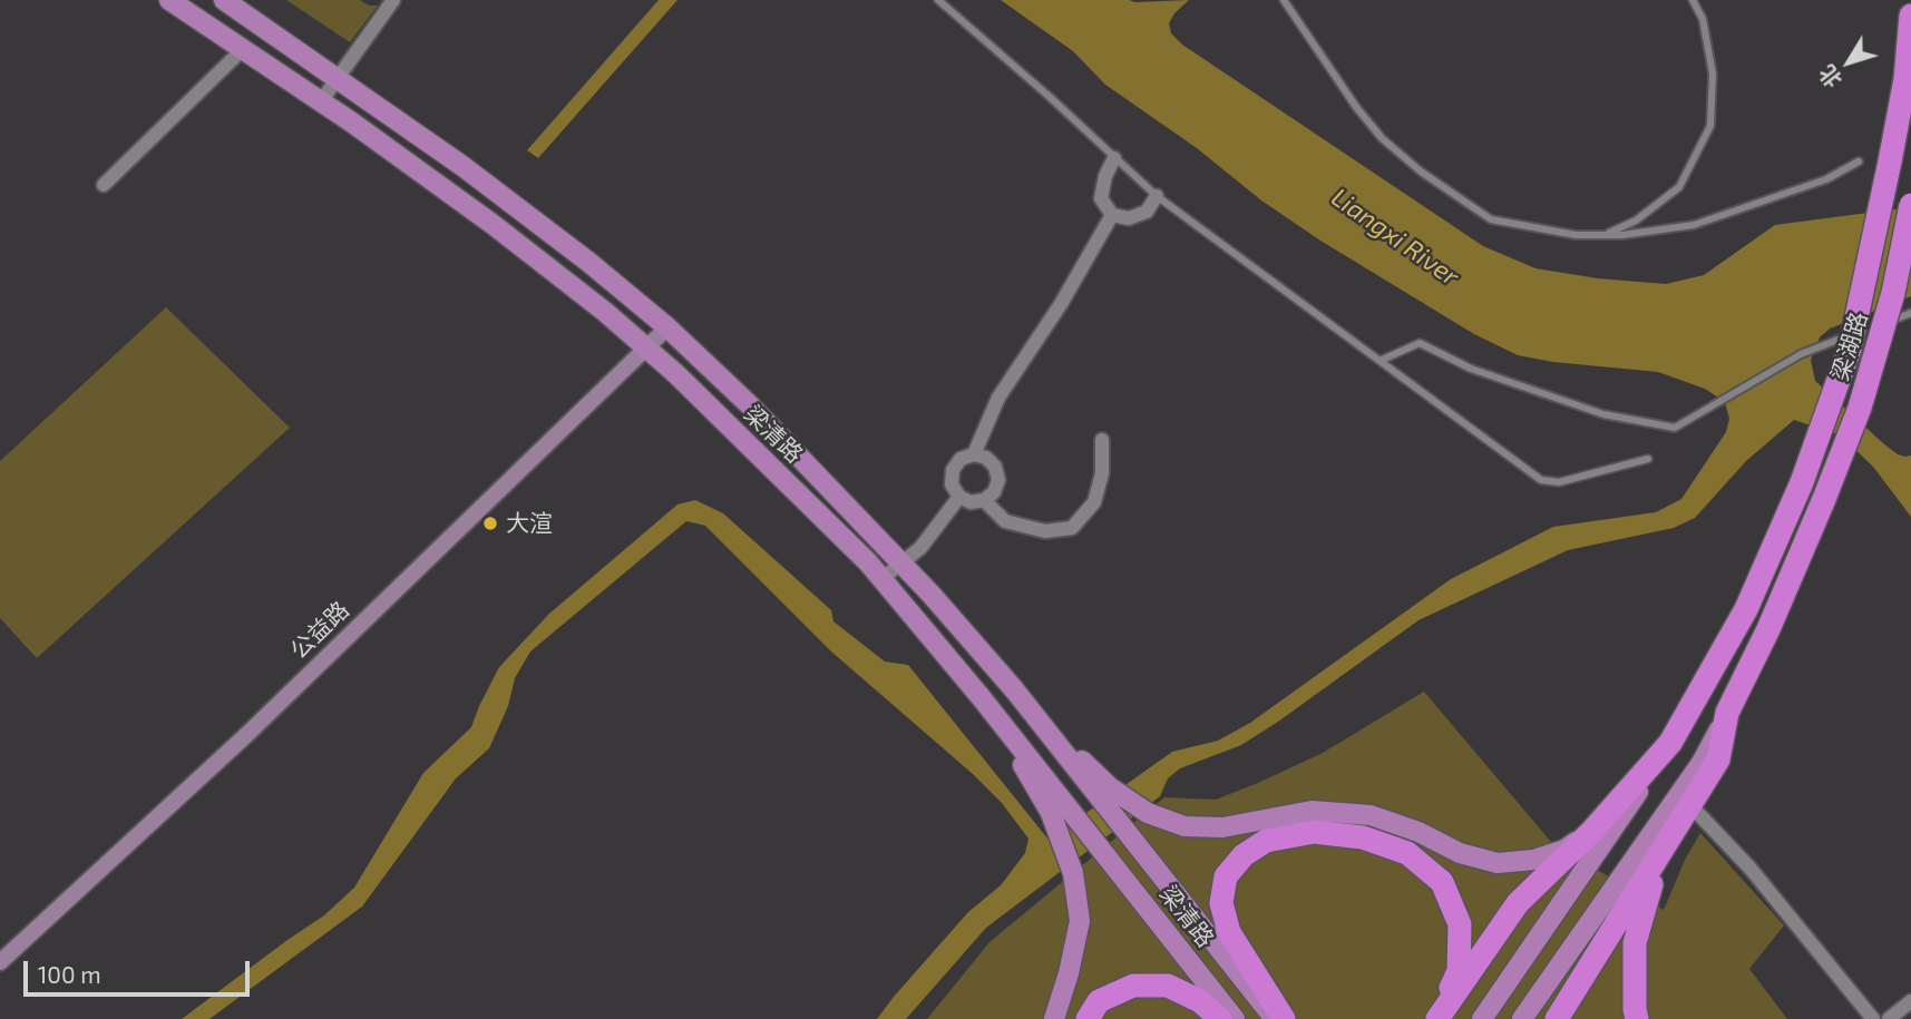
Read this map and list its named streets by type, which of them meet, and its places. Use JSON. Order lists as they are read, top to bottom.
{
  "streets": {
    "highway": ["梁湖路"],
    "main road": ["梁清路"],
    "street": ["公益路"]
  },
  "crossings": [
    ["梁清路", "公益路"]
  ],
  "water": ["Liangxi River"],
  "places": ["大渲"],
  "scale_bar": "100 m",
  "north": "bottom left"
}
